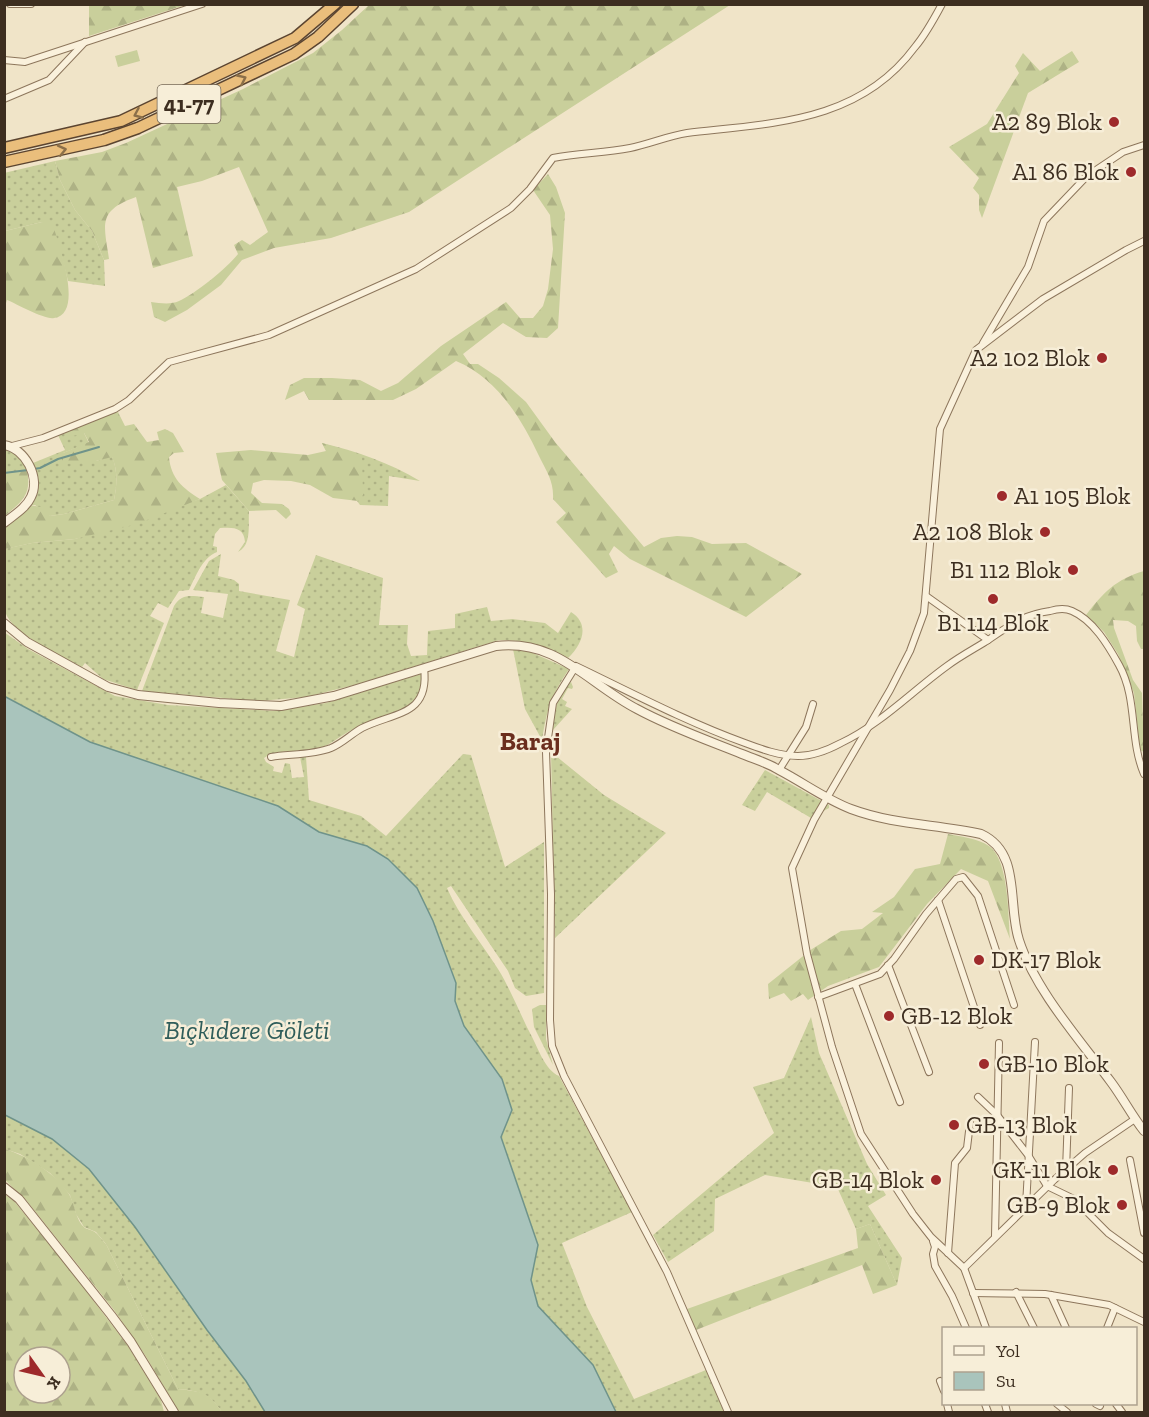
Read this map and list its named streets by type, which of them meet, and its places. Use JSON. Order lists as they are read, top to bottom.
{
  "streets": {
    "highway": ["41-77"]
  },
  "districts": ["Baraj"],
  "water": ["Bıçkıdere Göleti"],
  "places": [
    "A2 89 Blok",
    "A1 86 Blok",
    "A2 102 Blok",
    "A1 105 Blok",
    "A2 108 Blok",
    "B1 112 Blok",
    "B1 114 Blok",
    "DK-17 Blok",
    "GB-12 Blok",
    "GB-10 Blok",
    "GB-13 Blok",
    "GK-11 Blok",
    "GB-14 Blok",
    "GB-9 Blok"
  ],
  "legend": ["Yol", "Su"],
  "north": "bottom right"
}
